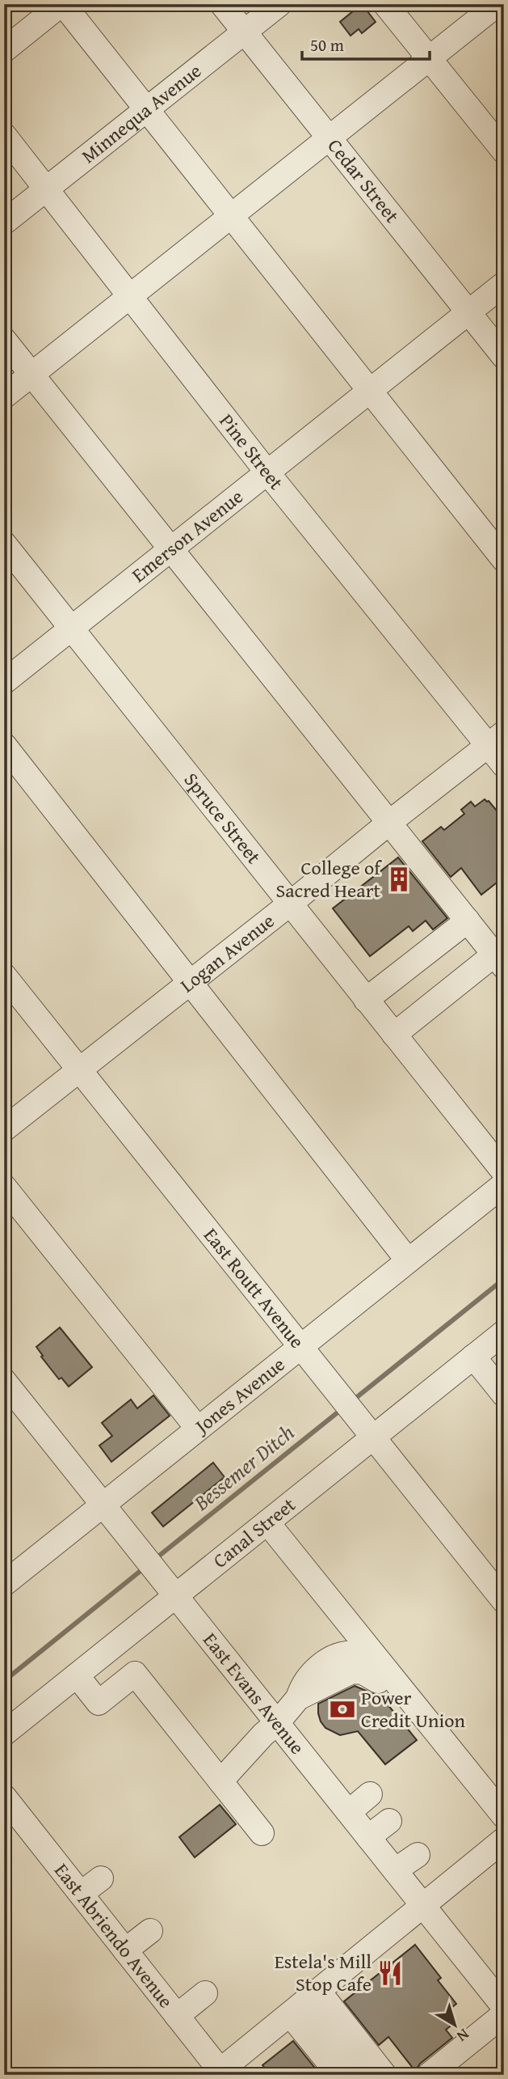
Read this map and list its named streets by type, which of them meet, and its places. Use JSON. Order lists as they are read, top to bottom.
{
  "streets": {
    "street": [
      "Minnequa Avenue",
      "Cedar Street",
      "Pine Street",
      "Emerson Avenue",
      "Spruce Street",
      "Logan Avenue",
      "East Routt Avenue",
      "Jones Avenue",
      "Canal Street",
      "East Evans Avenue",
      "East Abriendo Avenue"
    ]
  },
  "crossings": [
    ["Minnequa Avenue", "Cedar Street"],
    ["Minnequa Avenue", "Pine Street"],
    ["Cedar Street", "Emerson Avenue"],
    ["Pine Street", "Emerson Avenue"],
    ["Pine Street", "Logan Avenue"],
    ["Emerson Avenue", "Spruce Street"],
    ["Spruce Street", "Logan Avenue"],
    ["Spruce Street", "Jones Avenue"],
    ["Logan Avenue", "East Routt Avenue"],
    ["East Routt Avenue", "Jones Avenue"],
    ["East Routt Avenue", "Canal Street"],
    ["Jones Avenue", "East Evans Avenue"],
    ["Canal Street", "East Evans Avenue"]
  ],
  "water": ["Bessemer Ditch"],
  "places": {
    "building": ["College of Sacred Heart"],
    "bank": ["Power Credit Union"],
    "restaurant": ["Estela's Mill Stop Cafe"]
  },
  "scale_bar": "50 m",
  "north": "bottom right"
}
